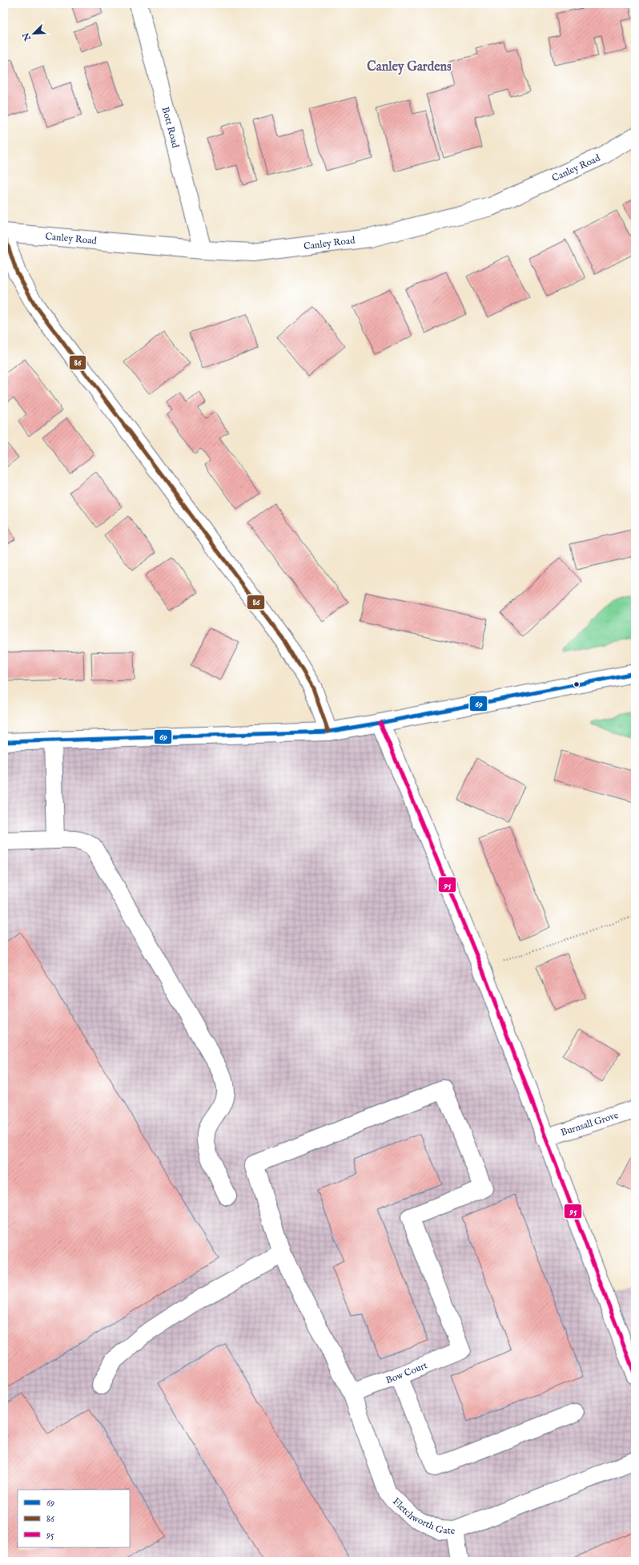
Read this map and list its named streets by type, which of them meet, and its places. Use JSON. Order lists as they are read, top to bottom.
{
  "streets": {
    "street": [
      "Bott Road",
      "Canley Road",
      "Burnsall Grove",
      "Bow Court",
      "Fletchworth Gate"
    ]
  },
  "crossings": [
    ["Bott Road", "Canley Road"],
    ["Bow Court", "Fletchworth Gate"]
  ],
  "districts": ["Canley Gardens"],
  "lines": ["transit line 86", "transit line 69", "transit line 95"],
  "legend": ["69", "86", "95"],
  "north": "bottom left"
}
